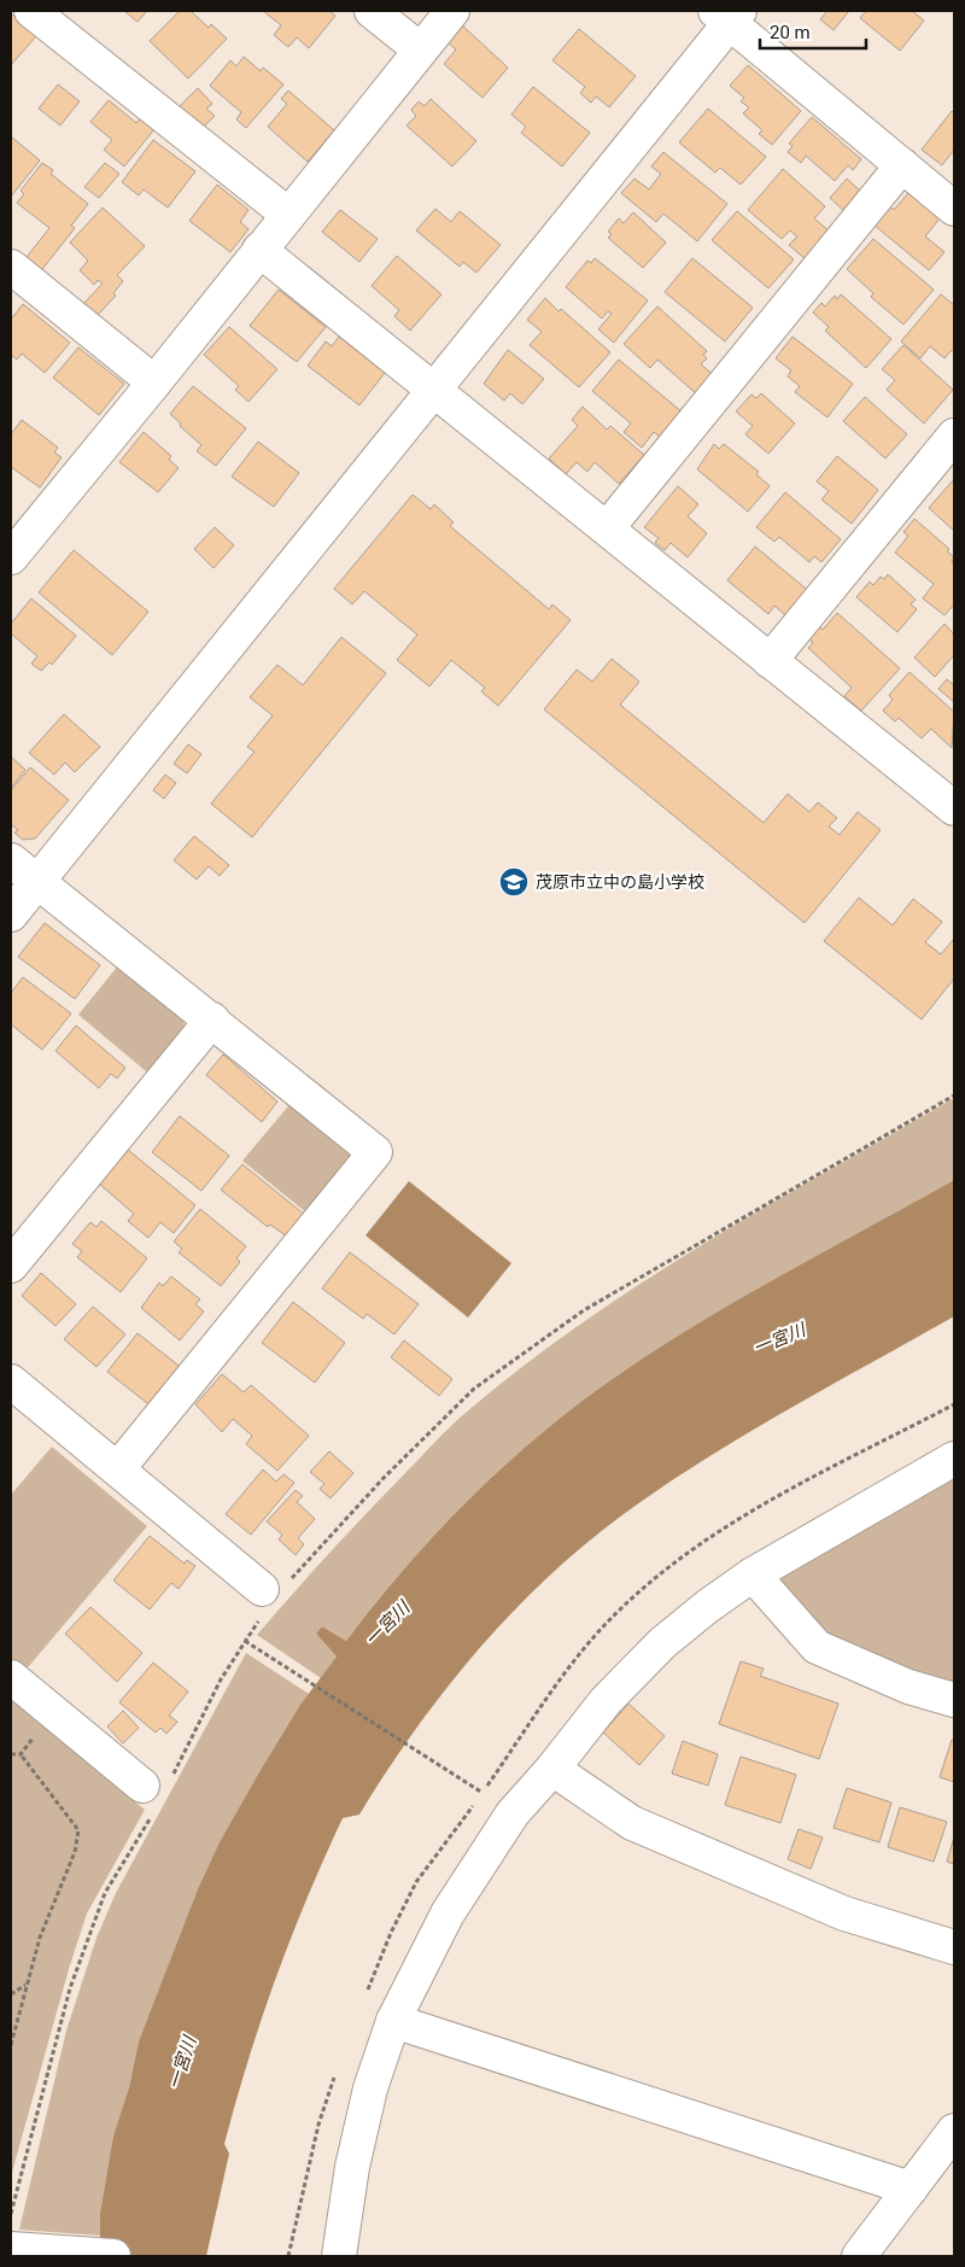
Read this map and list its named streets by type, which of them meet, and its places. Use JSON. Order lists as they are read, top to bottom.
{
  "water": ["一宮川"],
  "places": {
    "school or university": ["茂原市立中の島小学校"]
  },
  "scale_bar": "20 m"
}
